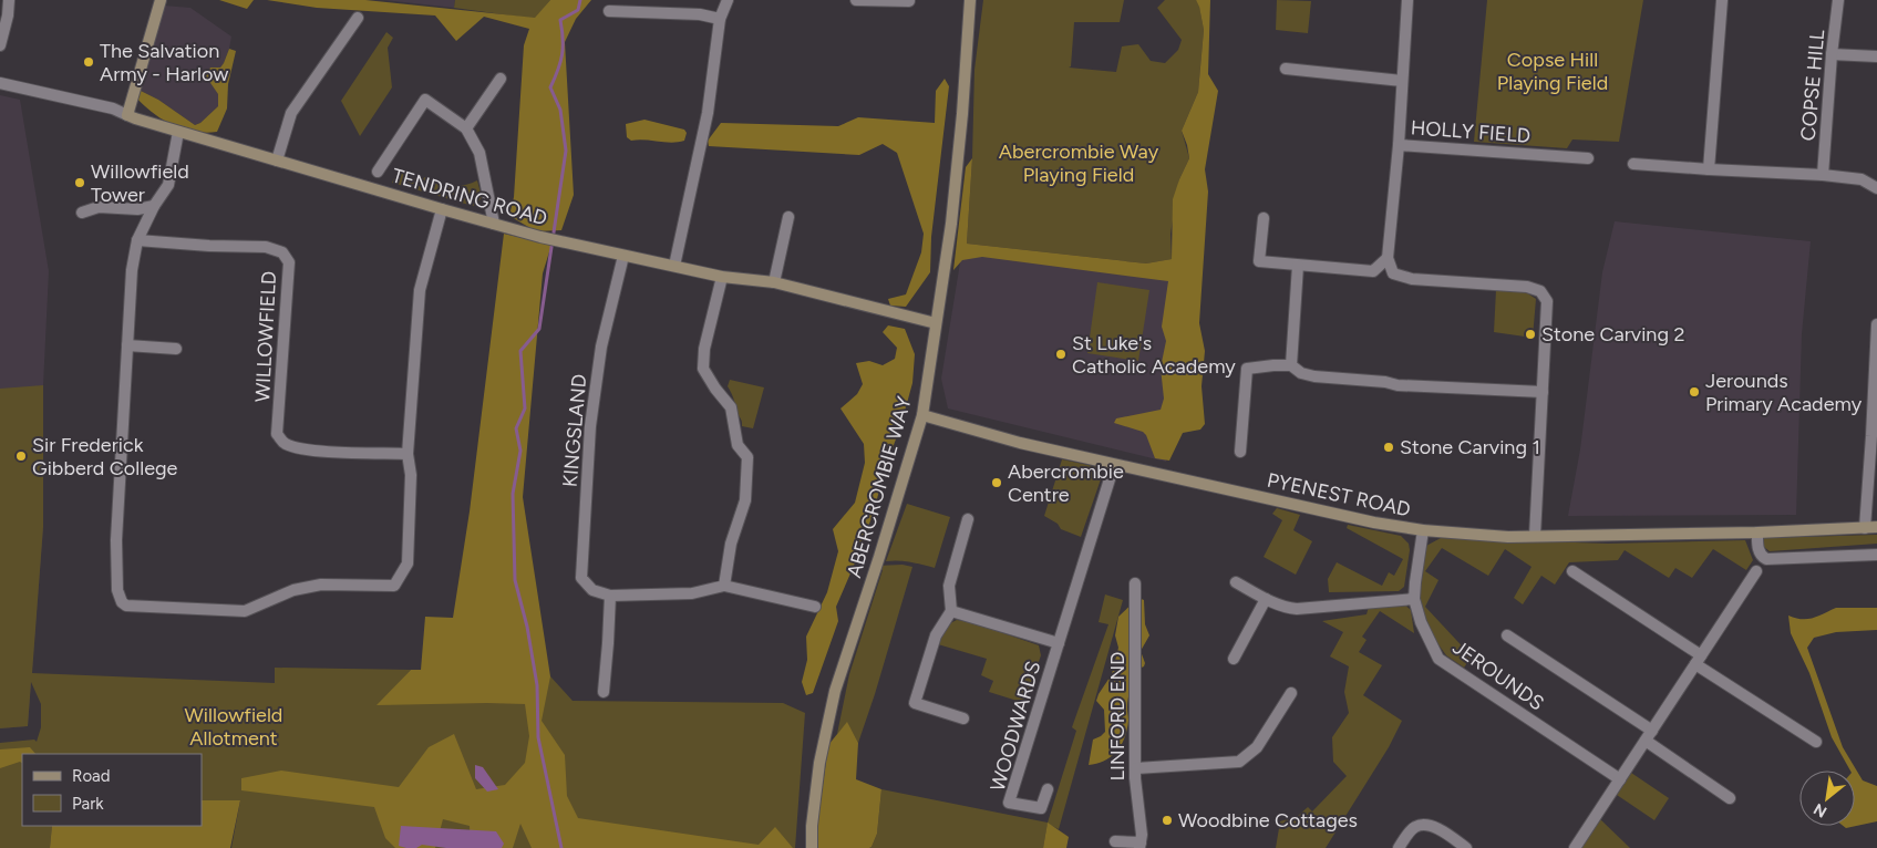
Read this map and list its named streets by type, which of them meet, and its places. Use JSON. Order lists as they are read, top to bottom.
{
  "streets": {
    "street": [
      "COPSE HILL",
      "HOLLY FIELD",
      "TENDRING ROAD",
      "WILLOWFIELD",
      "KINGSLAND",
      "ABERCROMBIE WAY",
      "PYENEST ROAD",
      "JEROUNDS",
      "LINFORD END",
      "WOODWARDS"
    ]
  },
  "crossings": [
    ["TENDRING ROAD", "KINGSLAND"],
    ["TENDRING ROAD", "ABERCROMBIE WAY"],
    ["ABERCROMBIE WAY", "PYENEST ROAD"],
    ["PYENEST ROAD", "JEROUNDS"],
    ["PYENEST ROAD", "WOODWARDS"]
  ],
  "parks": ["Copse Hill Playing Field", "Abercrombie Way Playing Field", "Willowfield Allotment"],
  "places": [
    "The Salvation Army - Harlow",
    "Willowfield Tower",
    "Stone Carving 2",
    "St Luke's Catholic Academy",
    "Jerounds Primary Academy",
    "Stone Carving 1",
    "Sir Frederick Gibberd College",
    "Abercrombie Centre",
    "Woodbine Cottages"
  ],
  "legend": ["Road", "Park"],
  "north": "bottom left"
}
